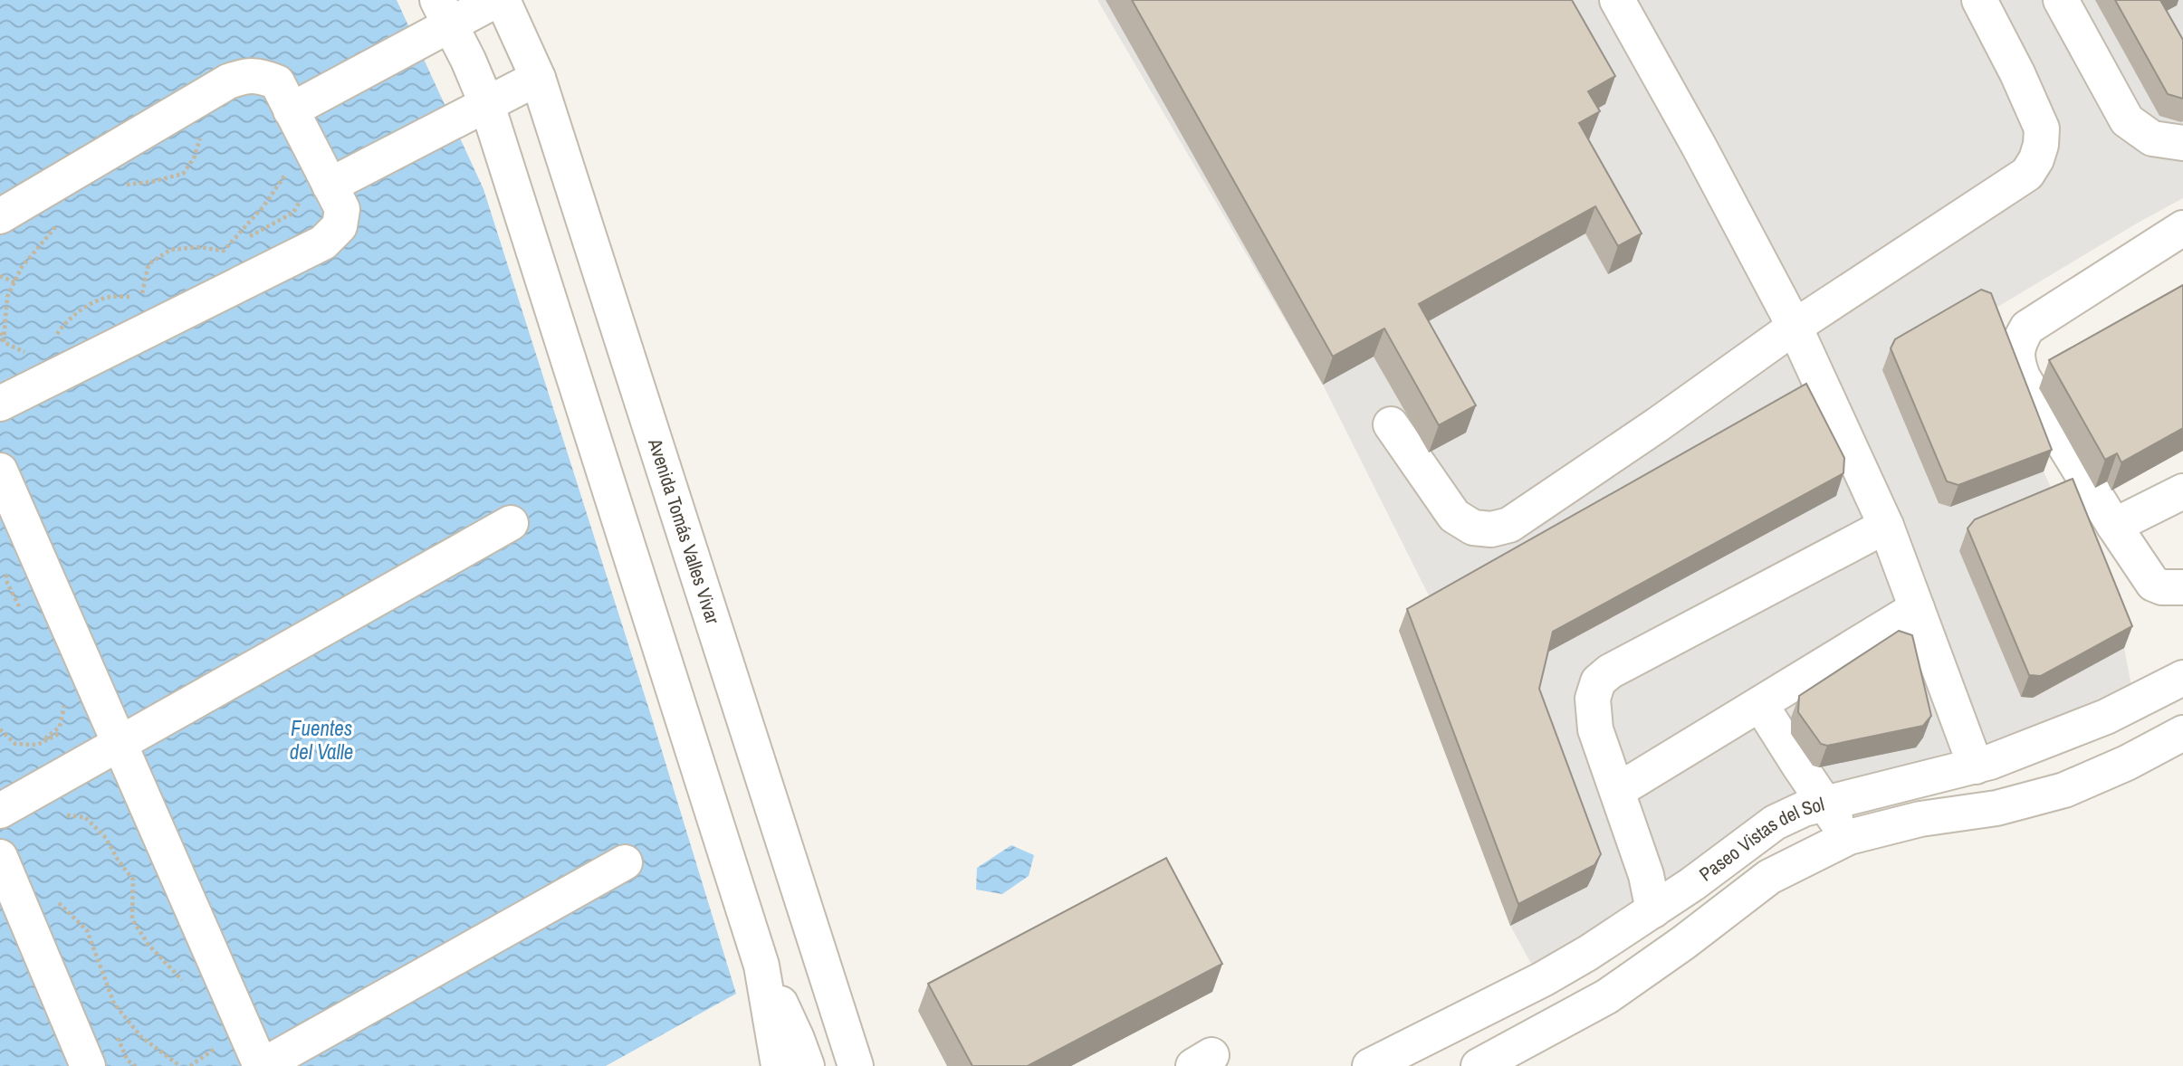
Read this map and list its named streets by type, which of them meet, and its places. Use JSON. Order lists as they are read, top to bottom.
{
  "streets": {
    "street": ["Avenida Tomás Valles Vivar", "Paseo Vistas del Sol"]
  },
  "water": ["Fuentes del Valle"]
}
